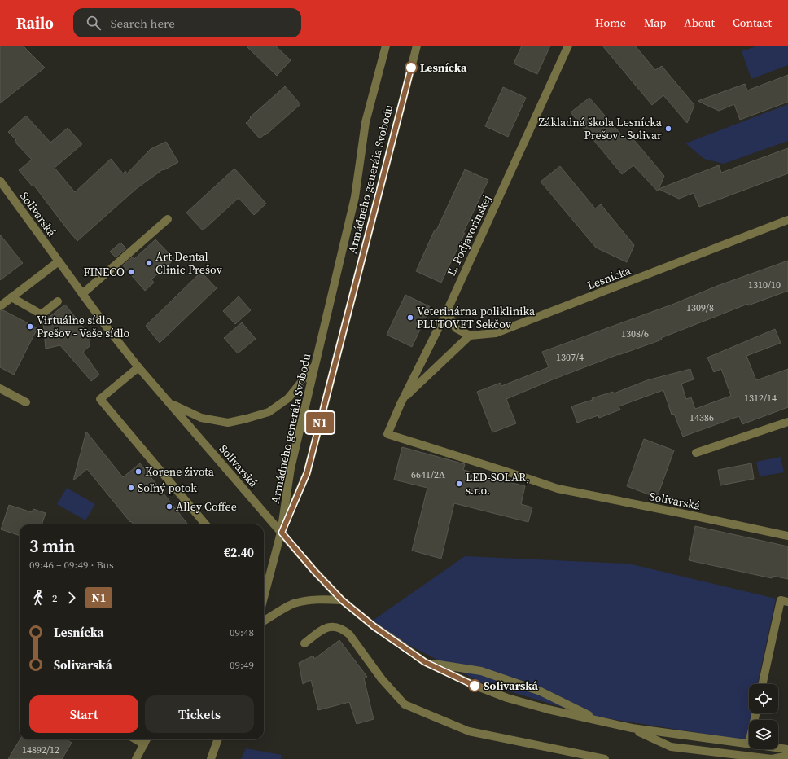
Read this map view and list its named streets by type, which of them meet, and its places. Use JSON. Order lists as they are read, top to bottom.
{
  "streets": {
    "street": [
      "Armádneho generála Svobodu",
      "Solivarská",
      "Ľ. Podjavorinskej",
      "Lesnícka"
    ]
  },
  "crossings": [
    ["Armádneho generála Svobodu", "Solivarská"],
    ["Solivarská", "Ľ. Podjavorinskej"]
  ],
  "places": [
    "Lesnícka",
    "Základná škola Lesnícka Prešov - Solivar",
    "Art Dental Clinic Prešov",
    "FINECO",
    "Veterinárna poliklinika PLUTOVET Sekčov",
    "Virtuálne sídlo Prešov - Vaše sídlo",
    "Korene života",
    "LED-SOLAR, s.r.o.",
    "Soľný potok",
    "Alley Coffee",
    "Solivarská"
  ],
  "lines": ["bus line N1"],
  "house_numbers": [
    "1310/10",
    "1309/8",
    "1308/6",
    "1307/4",
    "1312/14",
    "14386",
    "6641/2A",
    "14892/12"
  ],
  "page": {
    "header": "Railo",
    "search": "Search here",
    "nav": [
      "Home",
      "Map",
      "About",
      "Contact"
    ],
    "on_map": "N1",
    "heading": ["3 min", "09:46 – 09:49 · Bus", "€2.40"],
    "legs": ["2", "N1"],
    "list": [
      {
        "name": "Lesnícka",
        "value": "09:48"
      },
      {
        "name": "Solivarská",
        "value": "09:49"
      }
    ],
    "buttons": ["Start", "Tickets"]
  }
}
